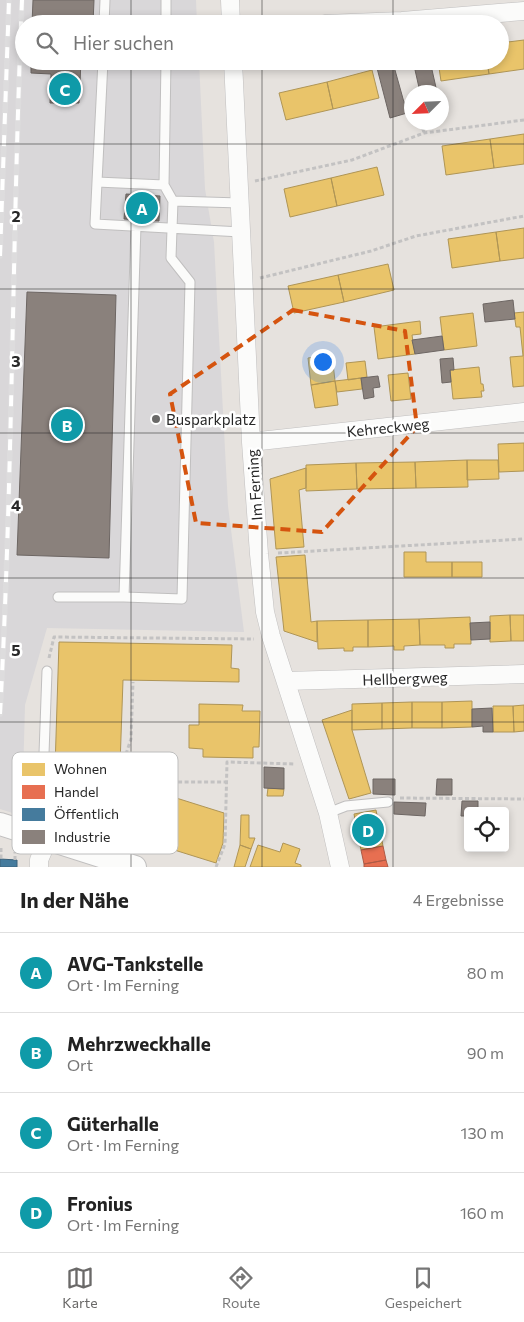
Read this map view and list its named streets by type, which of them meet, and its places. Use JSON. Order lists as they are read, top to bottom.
{
  "streets": {
    "street": ["Kehreckweg", "Im Ferning", "Hellbergweg"]
  },
  "crossings": [
    ["Kehreckweg", "Im Ferning"],
    ["Im Ferning", "Hellbergweg"]
  ],
  "places": ["Busparkplatz"],
  "legend": [
    "Wohnen",
    "Handel",
    "Öffentlich",
    "Industrie"
  ],
  "north": "bottom left",
  "page": {
    "search": "Hier suchen",
    "pins": [
      "C",
      "A",
      "B",
      "D"
    ],
    "heading": ["In der Nähe", "4 Ergebnisse"],
    "list": [
      {
        "mark": "A",
        "name": "AVG-Tankstelle",
        "note": "Ort · Im Ferning",
        "value": "80 m"
      },
      {
        "mark": "B",
        "name": "Mehrzweckhalle",
        "note": "Ort",
        "value": "90 m"
      },
      {
        "mark": "C",
        "name": "Güterhalle",
        "note": "Ort · Im Ferning",
        "value": "130 m"
      },
      {
        "mark": "D",
        "name": "Fronius",
        "note": "Ort · Im Ferning",
        "value": "160 m"
      }
    ],
    "nav": ["Karte", "Route", "Gespeichert"]
  },
  "grid": {
    "rows": [
      "2",
      "3",
      "4",
      "5"
    ]
  }
}
